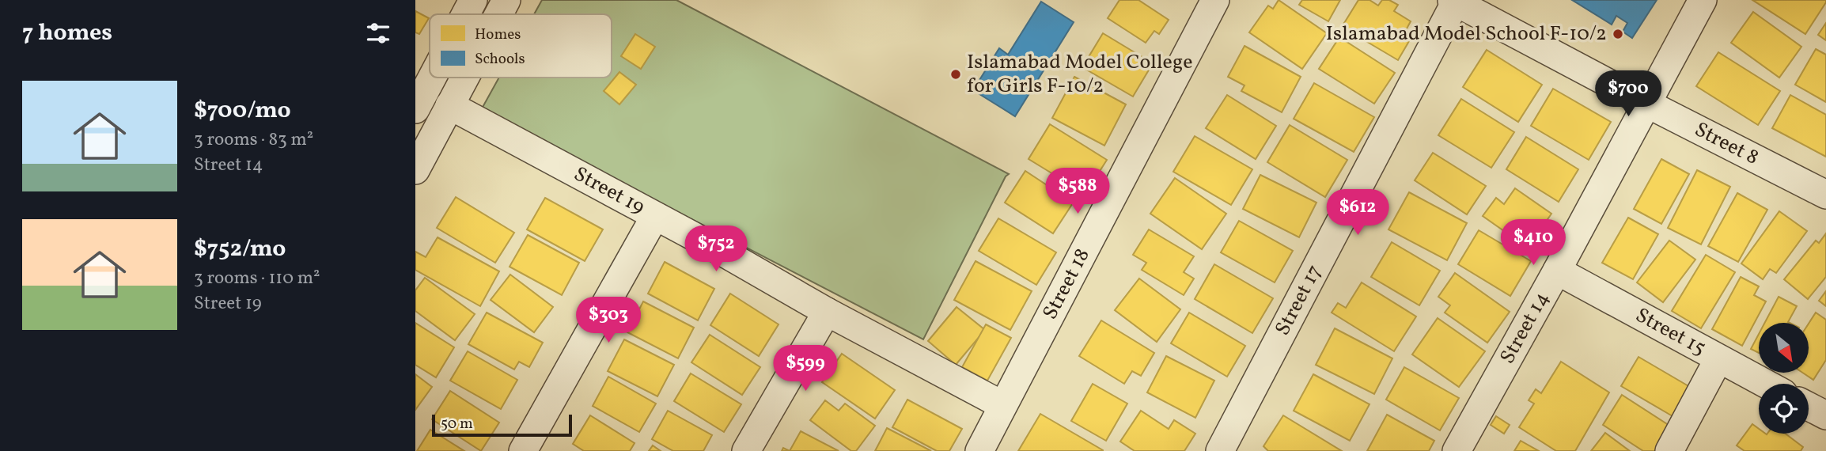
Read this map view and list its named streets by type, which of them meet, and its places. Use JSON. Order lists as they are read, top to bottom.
{
  "streets": {
    "street": [
      "Street 8",
      "Street 19",
      "Street 18",
      "Street 17",
      "Street 14",
      "Street 15"
    ]
  },
  "crossings": [
    ["Street 8", "Street 17"],
    ["Street 8", "Street 14"],
    ["Street 19", "Street 18"],
    ["Street 14", "Street 15"]
  ],
  "places": ["Islamabad Model School F-10/2", "Islamabad Model College for Girls F-10/2"],
  "legend": ["Homes", "Schools"],
  "scale_bar": "50 m",
  "north": "bottom right",
  "page": {
    "heading": "7 homes",
    "list": [
      {
        "name": "$700/mo",
        "note": "3 rooms · 83 m² · Street 14"
      },
      {
        "name": "$752/mo",
        "note": "3 rooms · 110 m² · Street 19"
      }
    ],
    "price": [
      "$700",
      "$588",
      "$612",
      "$410",
      "$752",
      "$303",
      "$599"
    ],
    "scale": "50 m"
  }
}
